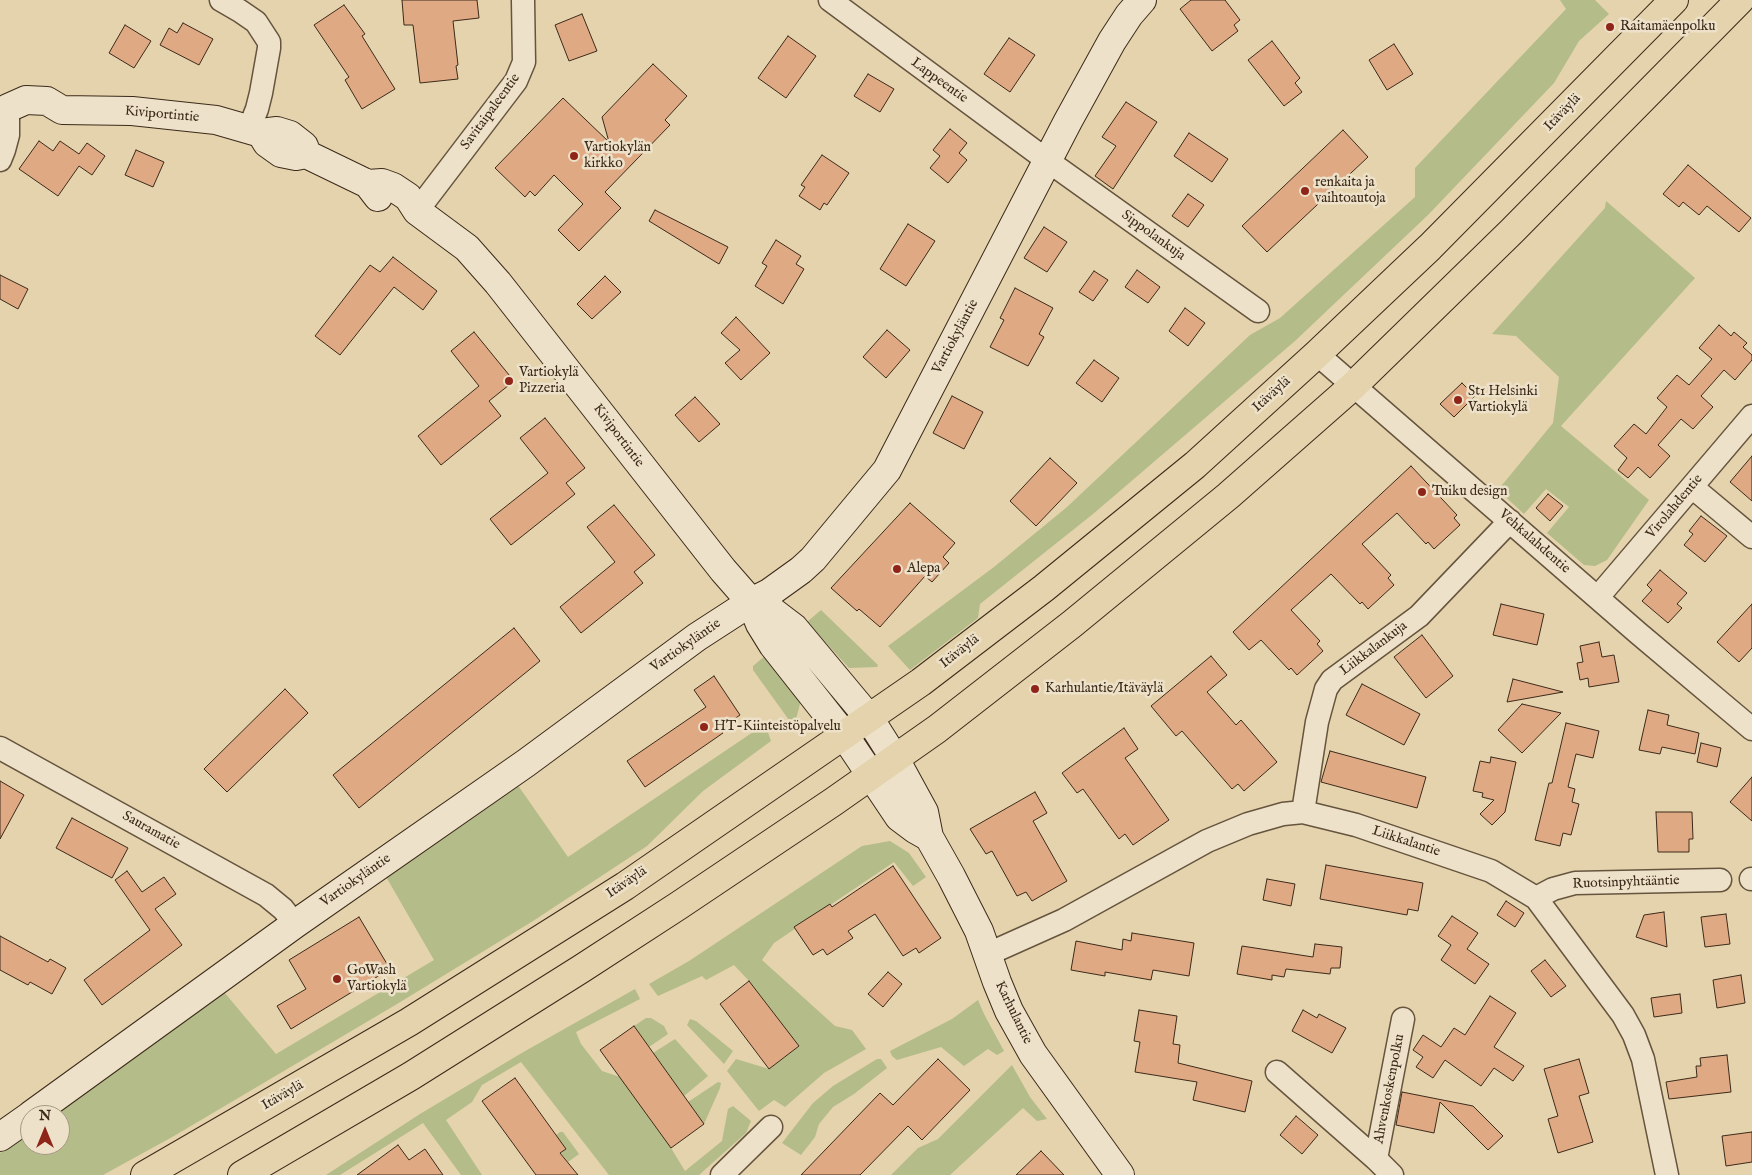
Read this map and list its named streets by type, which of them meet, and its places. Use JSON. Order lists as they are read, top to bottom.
{
  "streets": {
    "main road": [
      "Itäväylä",
      "Kiviportintie",
      "Vartiokyläntie",
      "Karhulantie"
    ],
    "street": [
      "Lappeentie",
      "Savitaipaleentie",
      "Sippolankuja",
      "Virolahdentie",
      "Vehkalahdentie",
      "Liikkalankuja",
      "Sauramatie",
      "Liikkalantie",
      "Ruotsinpyhtääntie",
      "Ahvenkoskenpolku"
    ]
  },
  "crossings": [
    ["Lappeentie", "Sippolankuja"],
    ["Lappeentie", "Vartiokyläntie"],
    ["Savitaipaleentie", "Kiviportintie"],
    ["Itäväylä", "Kiviportintie"],
    ["Itäväylä", "Vehkalahdentie"],
    ["Itäväylä", "Karhulantie"],
    ["Kiviportintie", "Vartiokyläntie"],
    ["Kiviportintie", "Karhulantie"],
    ["Sippolankuja", "Vartiokyläntie"],
    ["Vartiokyläntie", "Sauramatie"],
    ["Virolahdentie", "Vehkalahdentie"],
    ["Vehkalahdentie", "Liikkalankuja"],
    ["Liikkalankuja", "Liikkalantie"],
    ["Liikkalantie", "Ruotsinpyhtääntie"],
    ["Liikkalantie", "Karhulantie"]
  ],
  "places": [
    "Raitamäenpolku",
    "Vartiokylän kirkko",
    "renkaita ja vaihtoautoja",
    "Vartiokylä Pizzeria",
    "St1 Helsinki Vartiokylä",
    "Tuiku design",
    "Alepa",
    "Karhulantie/Itäväylä",
    "HT-Kiinteistöpalvelu",
    "GoWash Vartiokylä"
  ],
  "north": "top"
}
